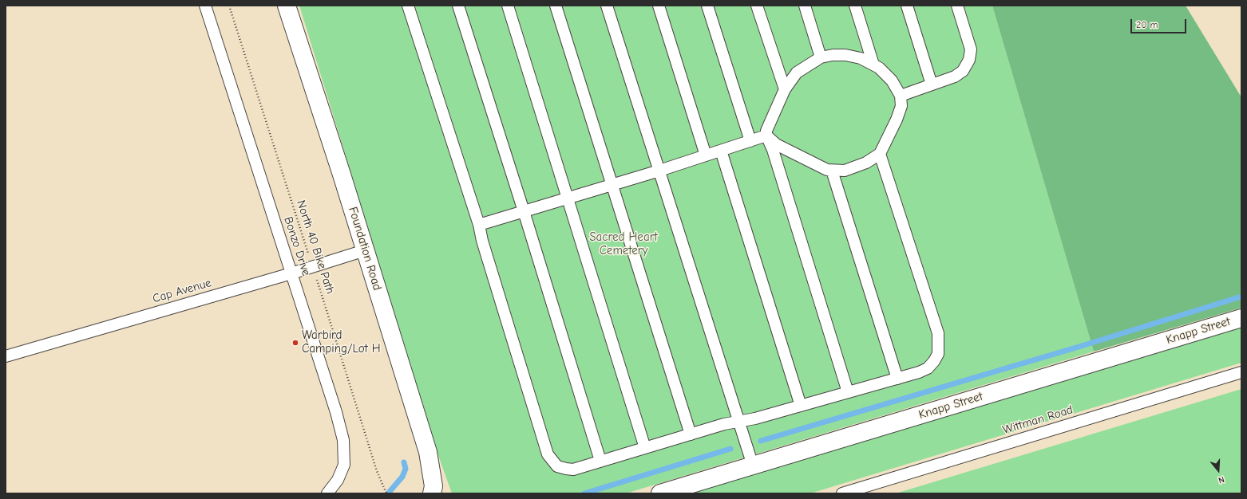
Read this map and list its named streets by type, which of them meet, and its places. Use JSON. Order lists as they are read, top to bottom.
{
  "streets": {
    "street": ["Foundation Road", "Knapp Street"],
    "lane": ["Bonzo Drive", "Cap Avenue", "Wittman Road"],
    "path": ["North 40 Bike Path"]
  },
  "crossings": [
    ["Bonzo Drive", "Cap Avenue"],
    ["North 40 Bike Path", "Cap Avenue"],
    ["Foundation Road", "Cap Avenue"]
  ],
  "parks": ["Sacred Heart Cemetery"],
  "places": ["Warbird Camping/Lot H"],
  "scale_bar": "20 m",
  "north": "bottom"
}
